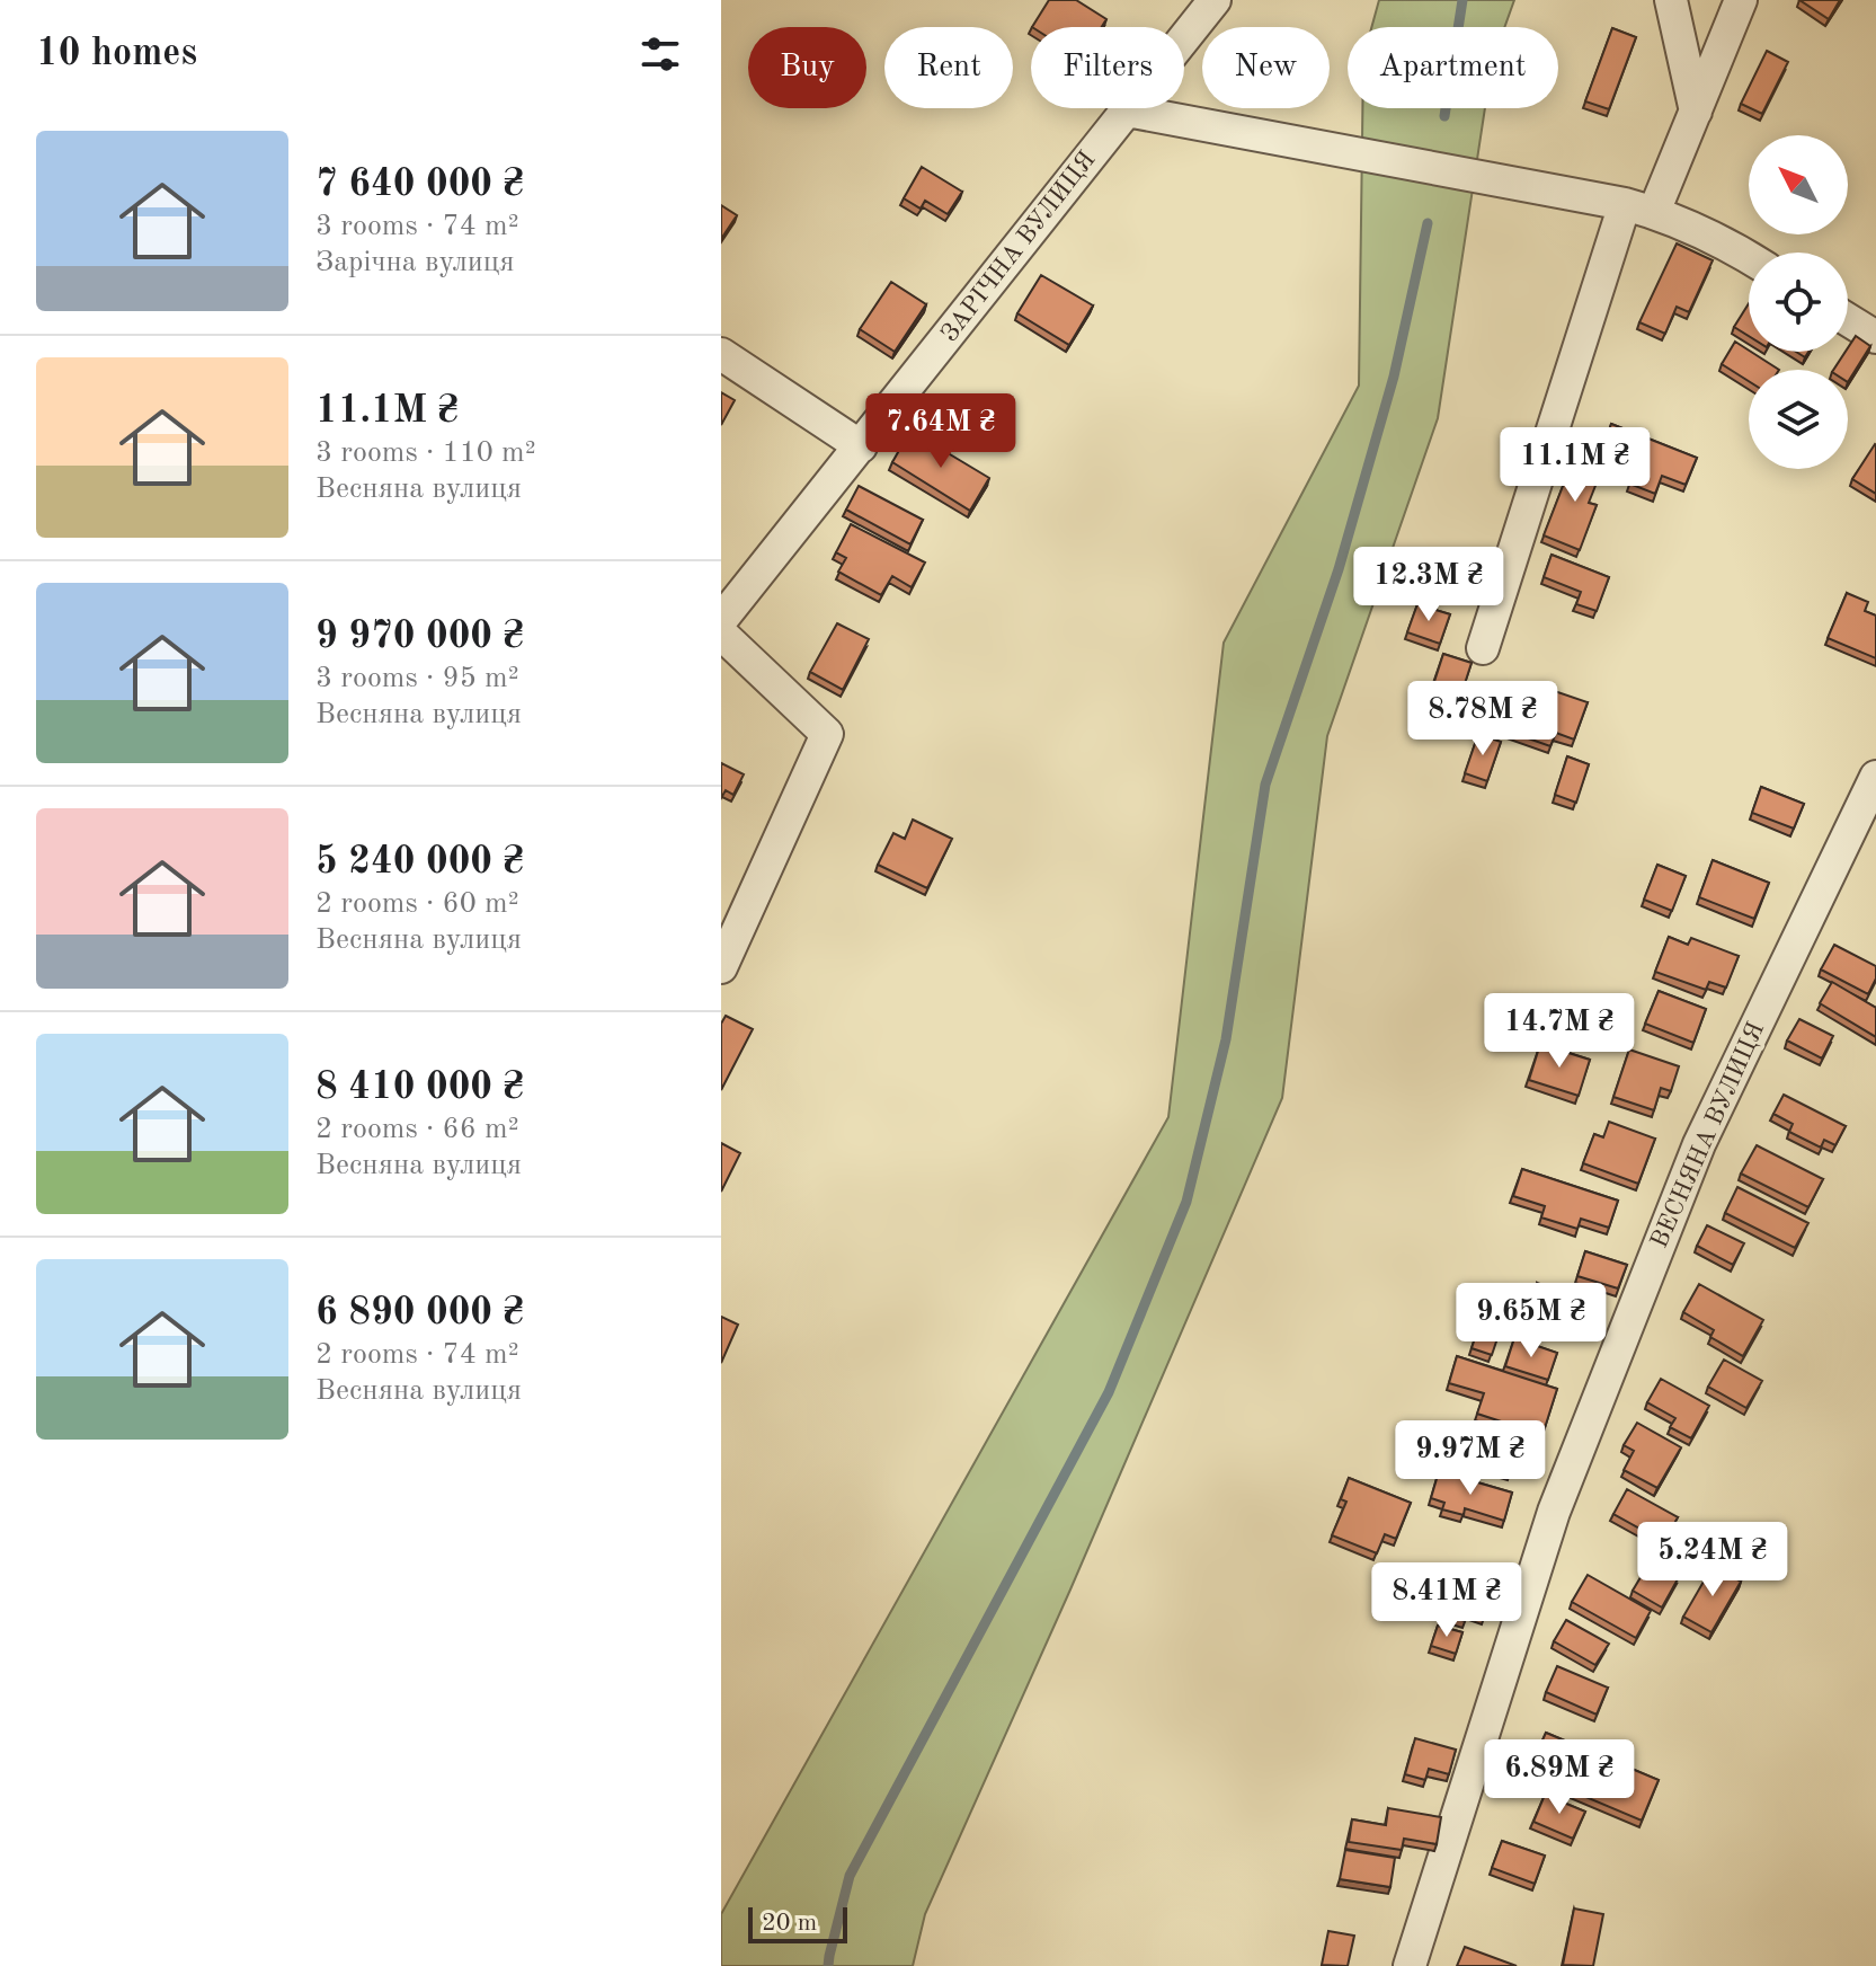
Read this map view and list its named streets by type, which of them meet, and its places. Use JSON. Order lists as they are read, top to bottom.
{
  "streets": {
    "street": ["ЗАРІЧНА ВУЛИЦЯ", "ВЕСНЯНА ВУЛИЦЯ"]
  },
  "scale_bar": "20 m",
  "north": "top left",
  "page": {
    "heading": "10 homes",
    "chip": [
      "Buy",
      "Rent",
      "Filters",
      "New",
      "Apartment"
    ],
    "list": [
      {
        "name": "7 640 000 ₴",
        "note": "3 rooms · 74 m² · Зарічна вулиця"
      },
      {
        "name": "11.1M ₴",
        "note": "3 rooms · 110 m² · Весняна вулиця"
      },
      {
        "name": "9 970 000 ₴",
        "note": "3 rooms · 95 m² · Весняна вулиця"
      },
      {
        "name": "5 240 000 ₴",
        "note": "2 rooms · 60 m² · Весняна вулиця"
      },
      {
        "name": "8 410 000 ₴",
        "note": "2 rooms · 66 m² · Весняна вулиця"
      },
      {
        "name": "6 890 000 ₴",
        "note": "2 rooms · 74 m² · Весняна вулиця"
      }
    ],
    "price": [
      "7.64M ₴",
      "11.1M ₴",
      "12.3M ₴",
      "8.78M ₴",
      "14.7M ₴",
      "9.65M ₴",
      "9.97M ₴",
      "5.24M ₴",
      "8.41M ₴",
      "6.89M ₴"
    ],
    "scale": "20 m"
  }
}
